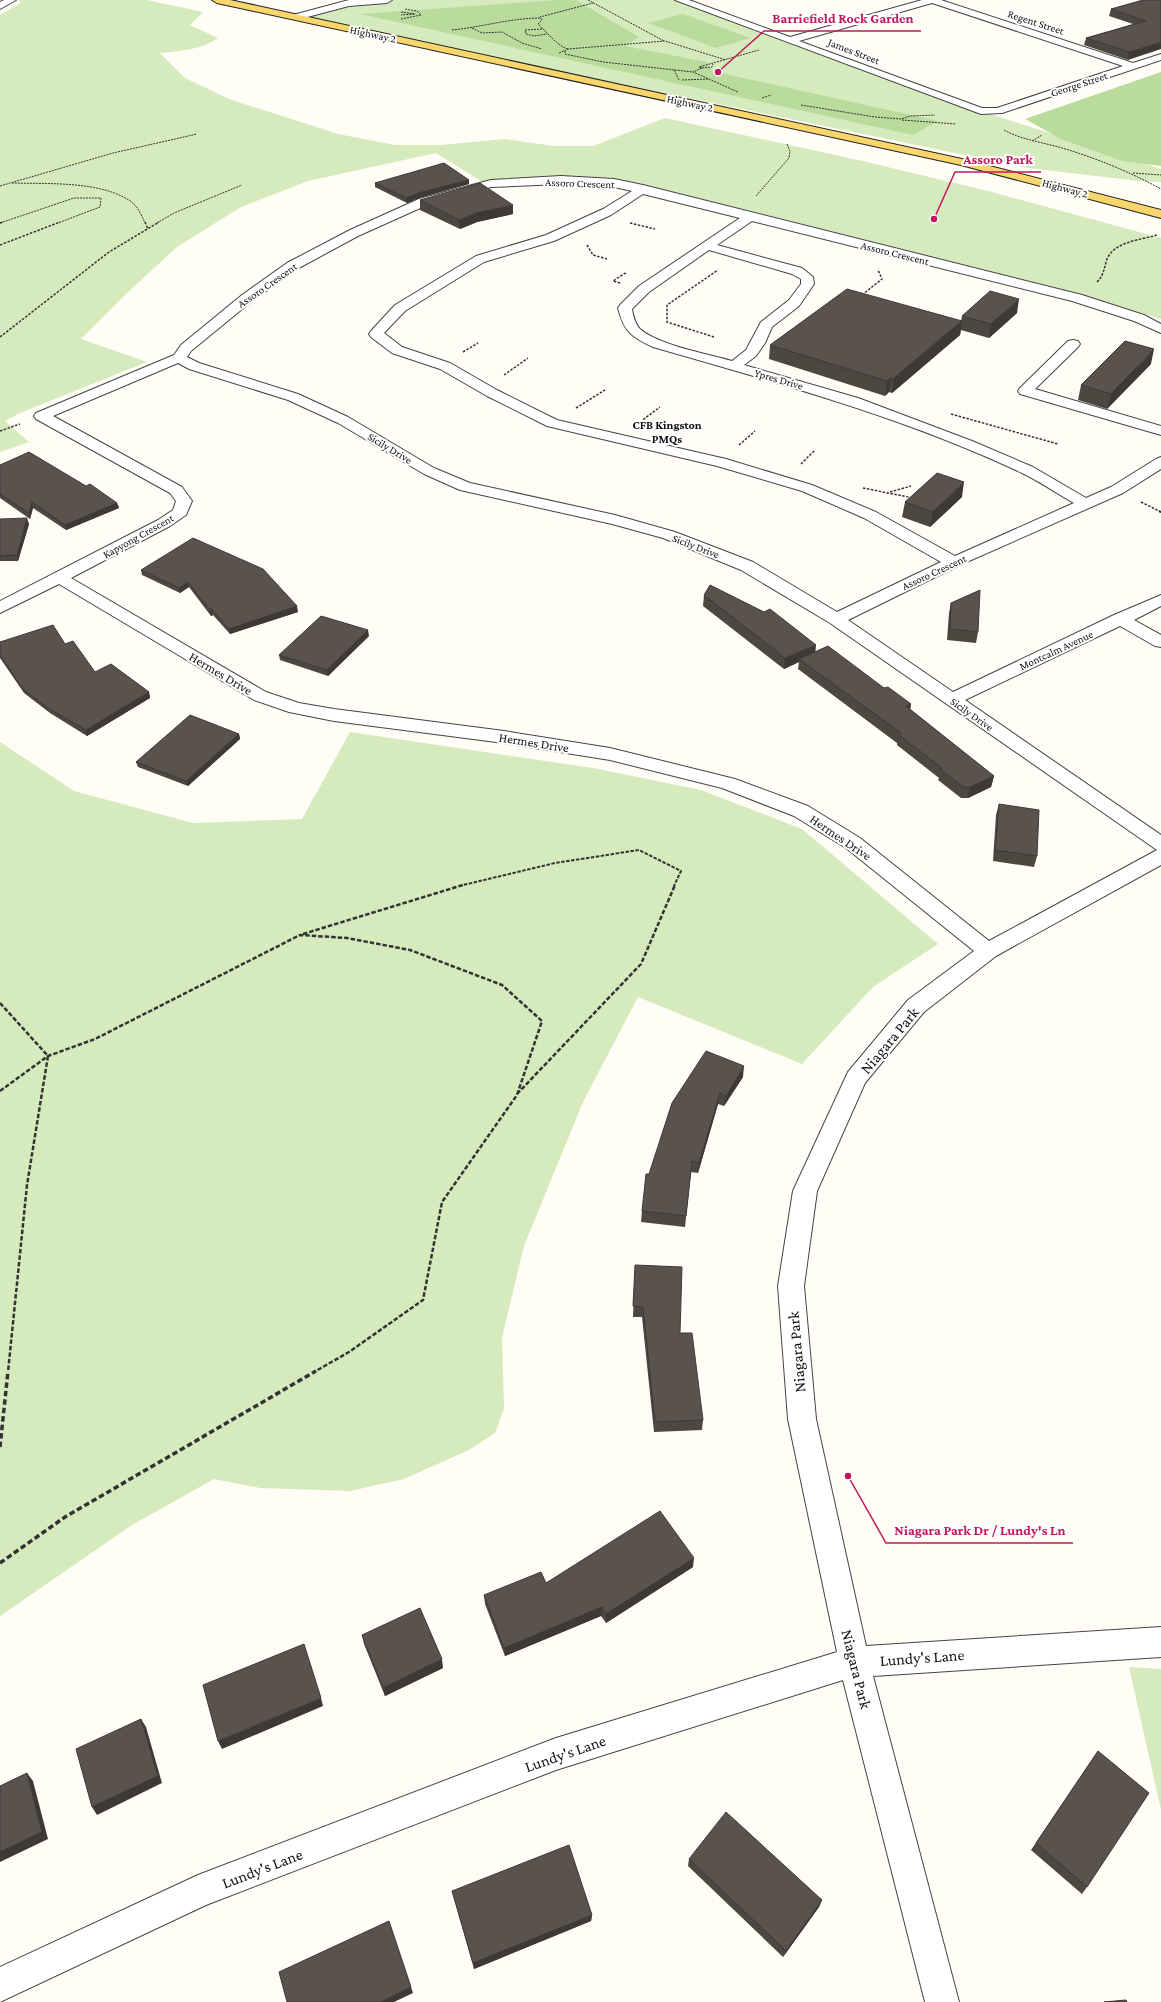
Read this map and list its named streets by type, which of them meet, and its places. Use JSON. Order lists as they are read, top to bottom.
{
  "streets": {
    "main road": ["Highway 2"],
    "street": [
      "Regent Street",
      "James Street",
      "George Street",
      "Assoro Crescent",
      "Ypres Drive",
      "Sicily Drive",
      "Kapyong Crescent",
      "Montcalm Avenue",
      "Hermes Drive",
      "Niagara Park",
      "Lundy's Lane"
    ]
  },
  "crossings": [
    ["Regent Street", "George Street"],
    ["James Street", "George Street"],
    ["Assoro Crescent", "Ypres Drive"],
    ["Assoro Crescent", "Sicily Drive"],
    ["Assoro Crescent", "Kapyong Crescent"],
    ["Sicily Drive", "Montcalm Avenue"],
    ["Kapyong Crescent", "Hermes Drive"],
    ["Hermes Drive", "Niagara Park"],
    ["Niagara Park", "Lundy's Lane"]
  ],
  "districts": ["CFB Kingston PMQs"],
  "places": ["Barriefield Rock Garden", "Assoro Park", "Niagara Park Dr / Lundy's Ln"]
}
